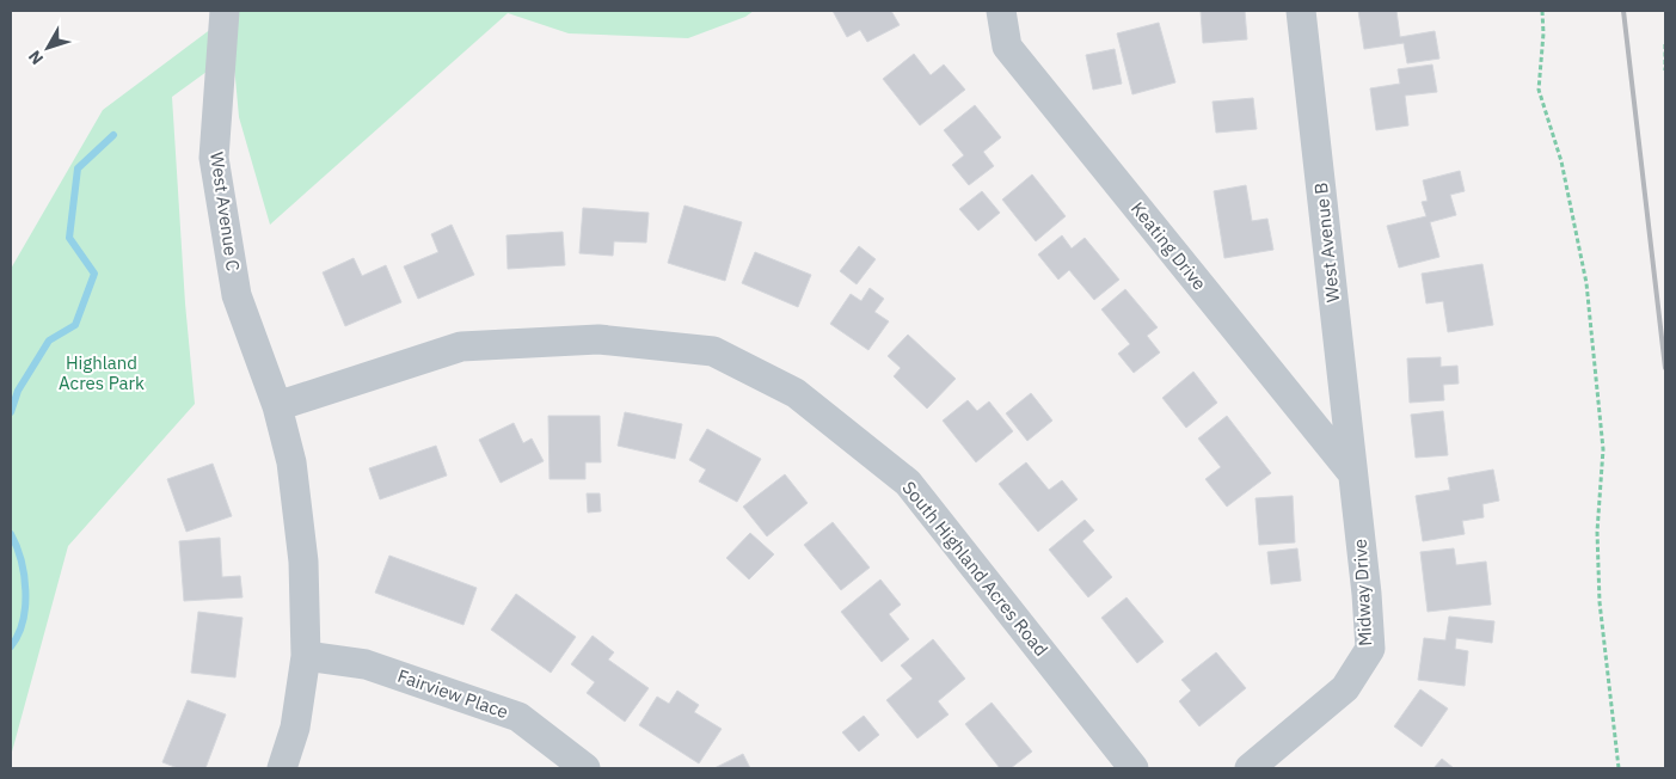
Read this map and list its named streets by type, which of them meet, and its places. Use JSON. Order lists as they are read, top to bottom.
{
  "streets": {
    "street": [
      "West Avenue C",
      "West Avenue B",
      "Keating Drive",
      "South Highland Acres Road",
      "Midway Drive",
      "Fairview Place"
    ]
  },
  "crossings": [
    ["West Avenue C", "South Highland Acres Road"],
    ["West Avenue C", "Fairview Place"],
    ["West Avenue B", "Keating Drive"],
    ["West Avenue B", "Midway Drive"],
    ["Keating Drive", "Midway Drive"]
  ],
  "parks": ["Highland Acres Park"],
  "north": "bottom left"
}
